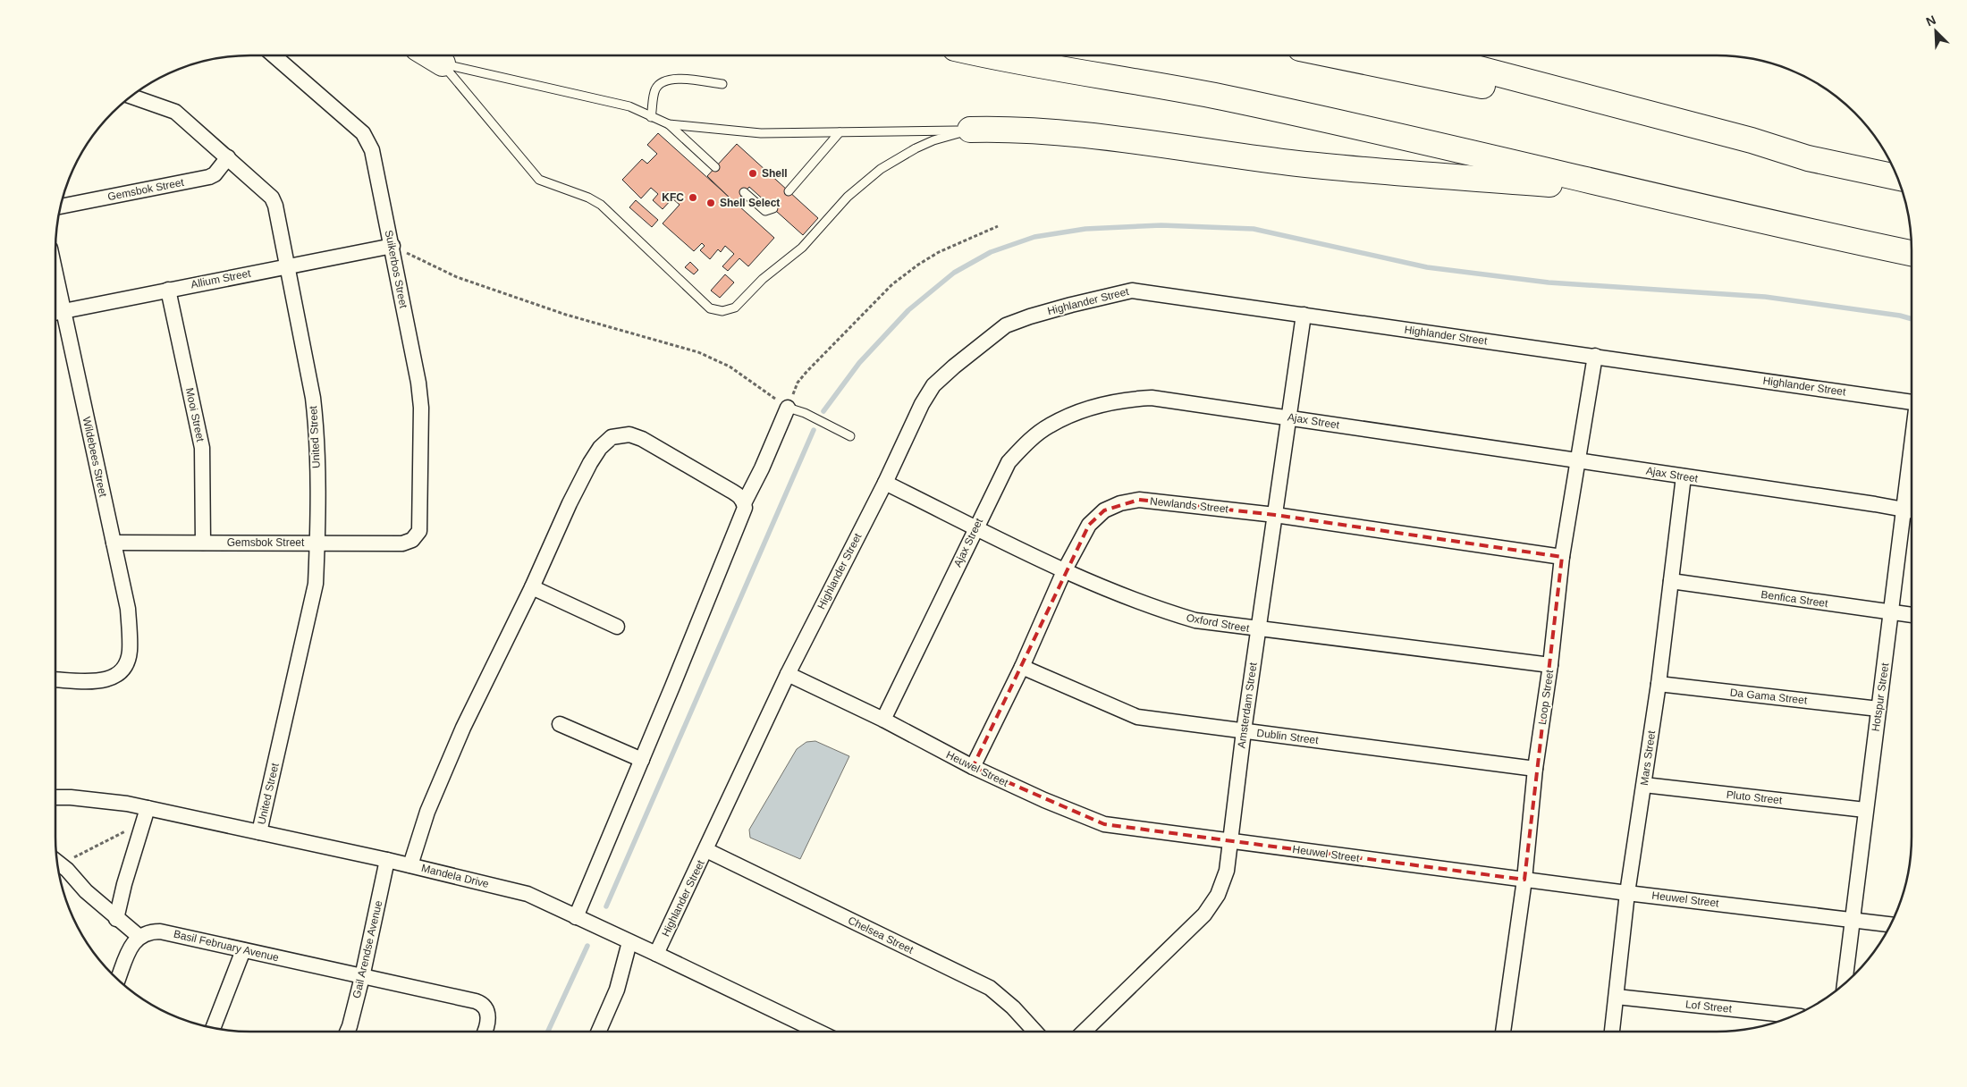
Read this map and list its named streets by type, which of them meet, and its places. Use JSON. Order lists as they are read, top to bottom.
{
  "streets": {
    "street": [
      "Gemsbok Street",
      "Suikerbos Street",
      "Allium Street",
      "Highlander Street",
      "Mooi Street",
      "Ajax Street",
      "United Street",
      "Wildebees Street",
      "Newlands Street",
      "Benfica Street",
      "Oxford Street",
      "Da Gama Street",
      "Loop Street",
      "Hotspur Street",
      "Amsterdam Street",
      "Dublin Street",
      "Mars Street",
      "Heuwel Street",
      "Pluto Street",
      "Mandela Drive",
      "Chelsea Street",
      "Basil February Avenue",
      "Gail Arendse Avenue",
      "Lof Street"
    ]
  },
  "crossings": [
    ["Gemsbok Street", "Suikerbos Street"],
    ["Gemsbok Street", "Mooi Street"],
    ["Gemsbok Street", "United Street"],
    ["Gemsbok Street", "Wildebees Street"],
    ["Suikerbos Street", "Allium Street"],
    ["Allium Street", "Mooi Street"],
    ["Allium Street", "United Street"],
    ["Allium Street", "Wildebees Street"],
    ["Highlander Street", "Oxford Street"],
    ["Highlander Street", "Loop Street"],
    ["Highlander Street", "Amsterdam Street"],
    ["Highlander Street", "Heuwel Street"],
    ["Highlander Street", "Mandela Drive"],
    ["Highlander Street", "Chelsea Street"],
    ["Ajax Street", "Oxford Street"],
    ["Ajax Street", "Loop Street"],
    ["Ajax Street", "Hotspur Street"],
    ["Ajax Street", "Amsterdam Street"],
    ["Ajax Street", "Mars Street"],
    ["Ajax Street", "Heuwel Street"],
    ["United Street", "Mandela Drive"],
    ["Newlands Street", "Oxford Street"],
    ["Newlands Street", "Loop Street"],
    ["Newlands Street", "Amsterdam Street"],
    ["Newlands Street", "Dublin Street"],
    ["Newlands Street", "Heuwel Street"],
    ["Benfica Street", "Hotspur Street"],
    ["Benfica Street", "Mars Street"],
    ["Oxford Street", "Loop Street"],
    ["Oxford Street", "Amsterdam Street"],
    ["Da Gama Street", "Hotspur Street"],
    ["Da Gama Street", "Mars Street"],
    ["Loop Street", "Dublin Street"],
    ["Loop Street", "Heuwel Street"],
    ["Hotspur Street", "Heuwel Street"],
    ["Hotspur Street", "Pluto Street"],
    ["Amsterdam Street", "Dublin Street"],
    ["Amsterdam Street", "Heuwel Street"],
    ["Mars Street", "Heuwel Street"],
    ["Mars Street", "Pluto Street"],
    ["Mars Street", "Lof Street"],
    ["Mandela Drive", "Gail Arendse Avenue"],
    ["Basil February Avenue", "Gail Arendse Avenue"]
  ],
  "places": ["Shell", "KFC", "Shell Select"],
  "north": "top left"
}
